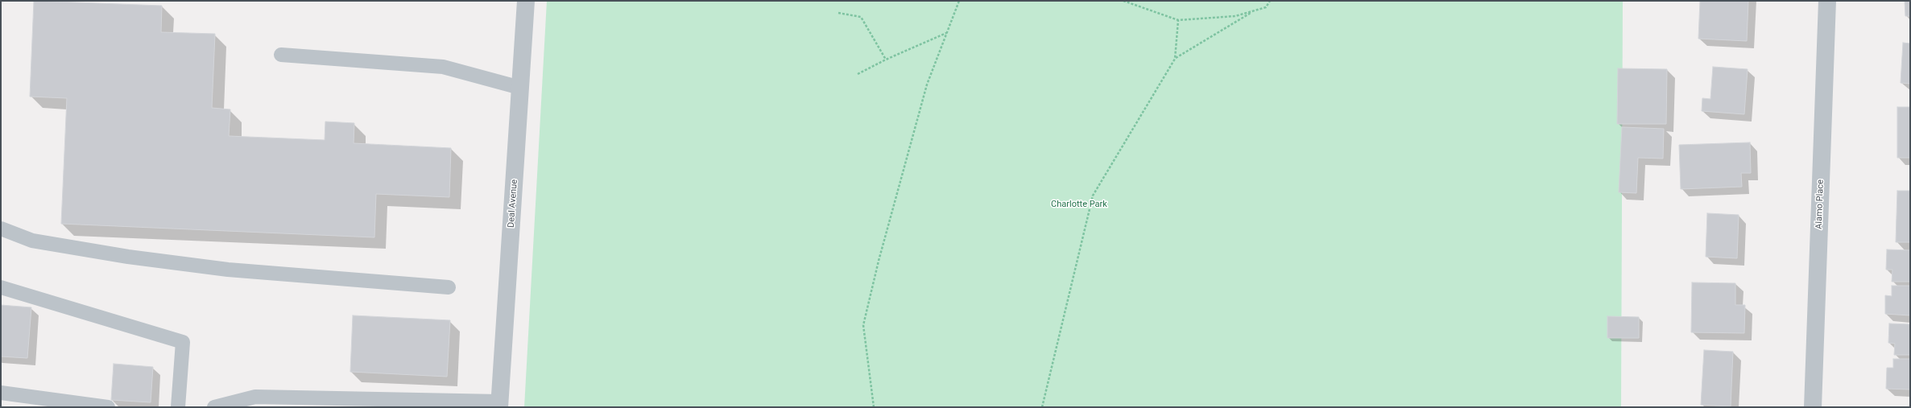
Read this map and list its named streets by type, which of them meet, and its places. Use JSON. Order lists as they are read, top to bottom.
{
  "streets": {
    "street": ["Deal Avenue", "Alamo Place"]
  },
  "parks": ["Charlotte Park"]
}
